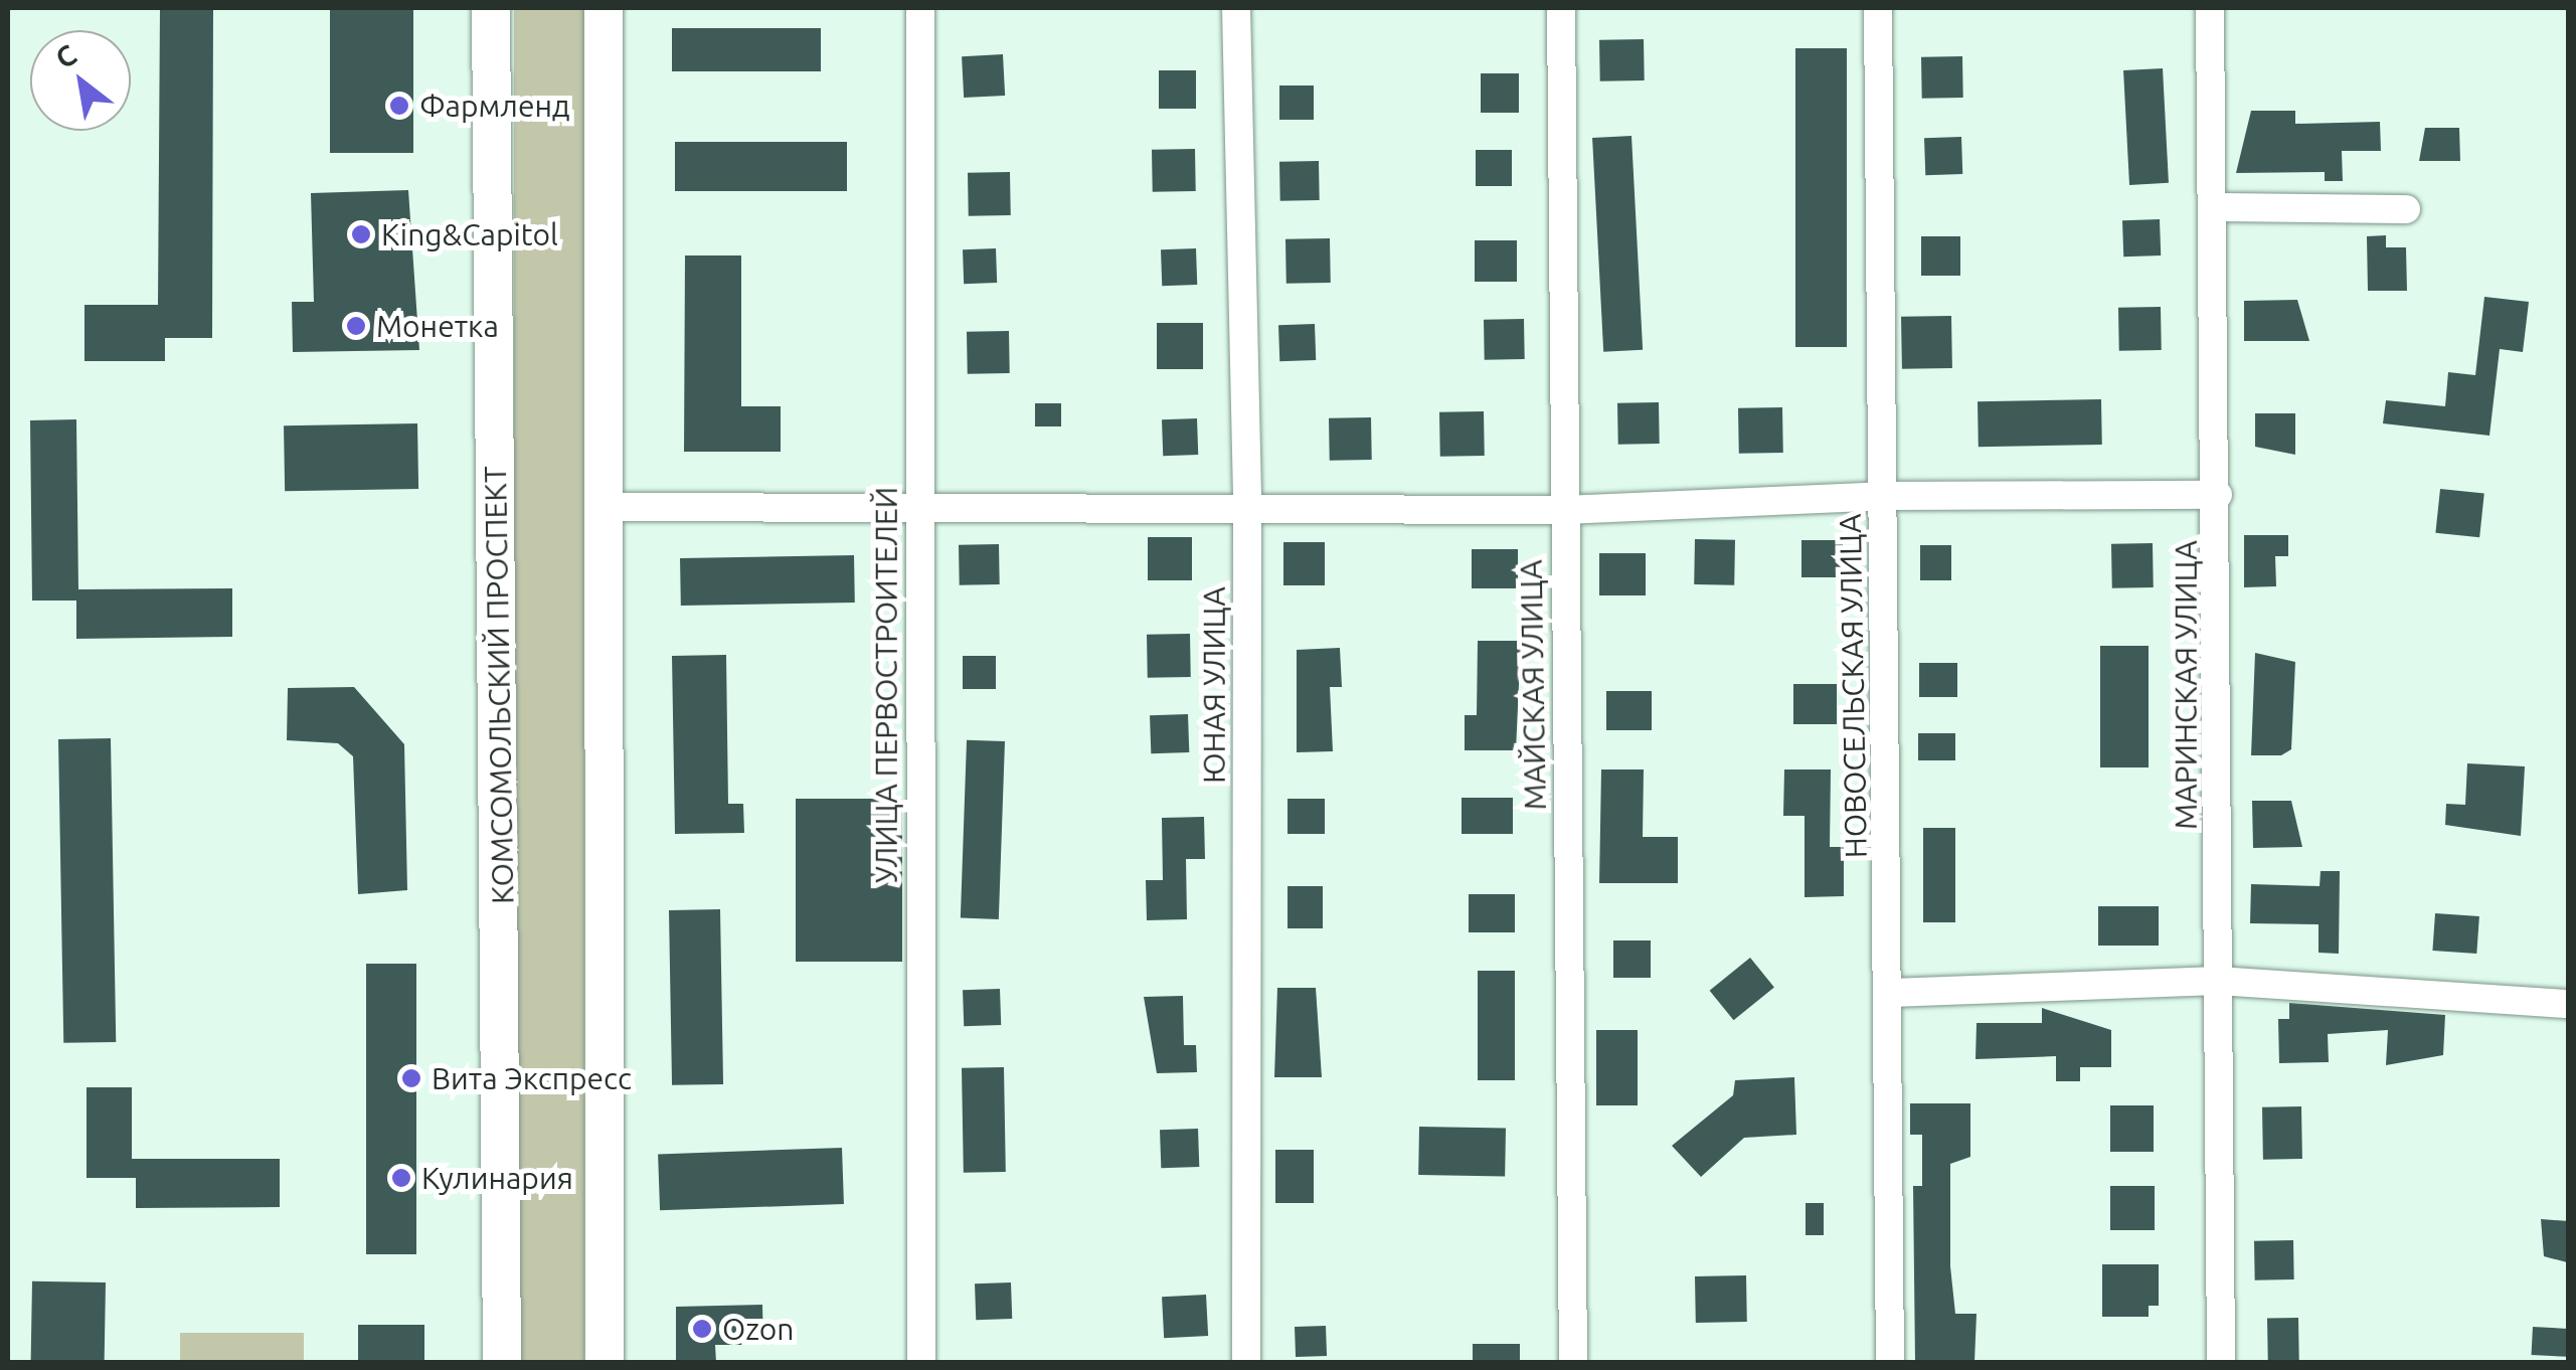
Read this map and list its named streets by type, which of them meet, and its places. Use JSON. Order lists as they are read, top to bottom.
{
  "streets": {
    "main road": ["КОМСОМОЛЬСКИЙ ПРОСПЕКТ"],
    "street": [
      "УЛИЦА ПЕРВОСТРОИТЕЛЕЙ",
      "ЮНАЯ УЛИЦА",
      "МАЙСКАЯ УЛИЦА",
      "МАРИНСКАЯ УЛИЦА",
      "НОВОСЕЛЬСКАЯ УЛИЦА"
    ]
  },
  "places": [
    "Фармленд",
    "King&Capitol",
    "Монетка",
    "Вита Экспресс",
    "Кулинария",
    "Ozon"
  ],
  "north": "top left"
}
